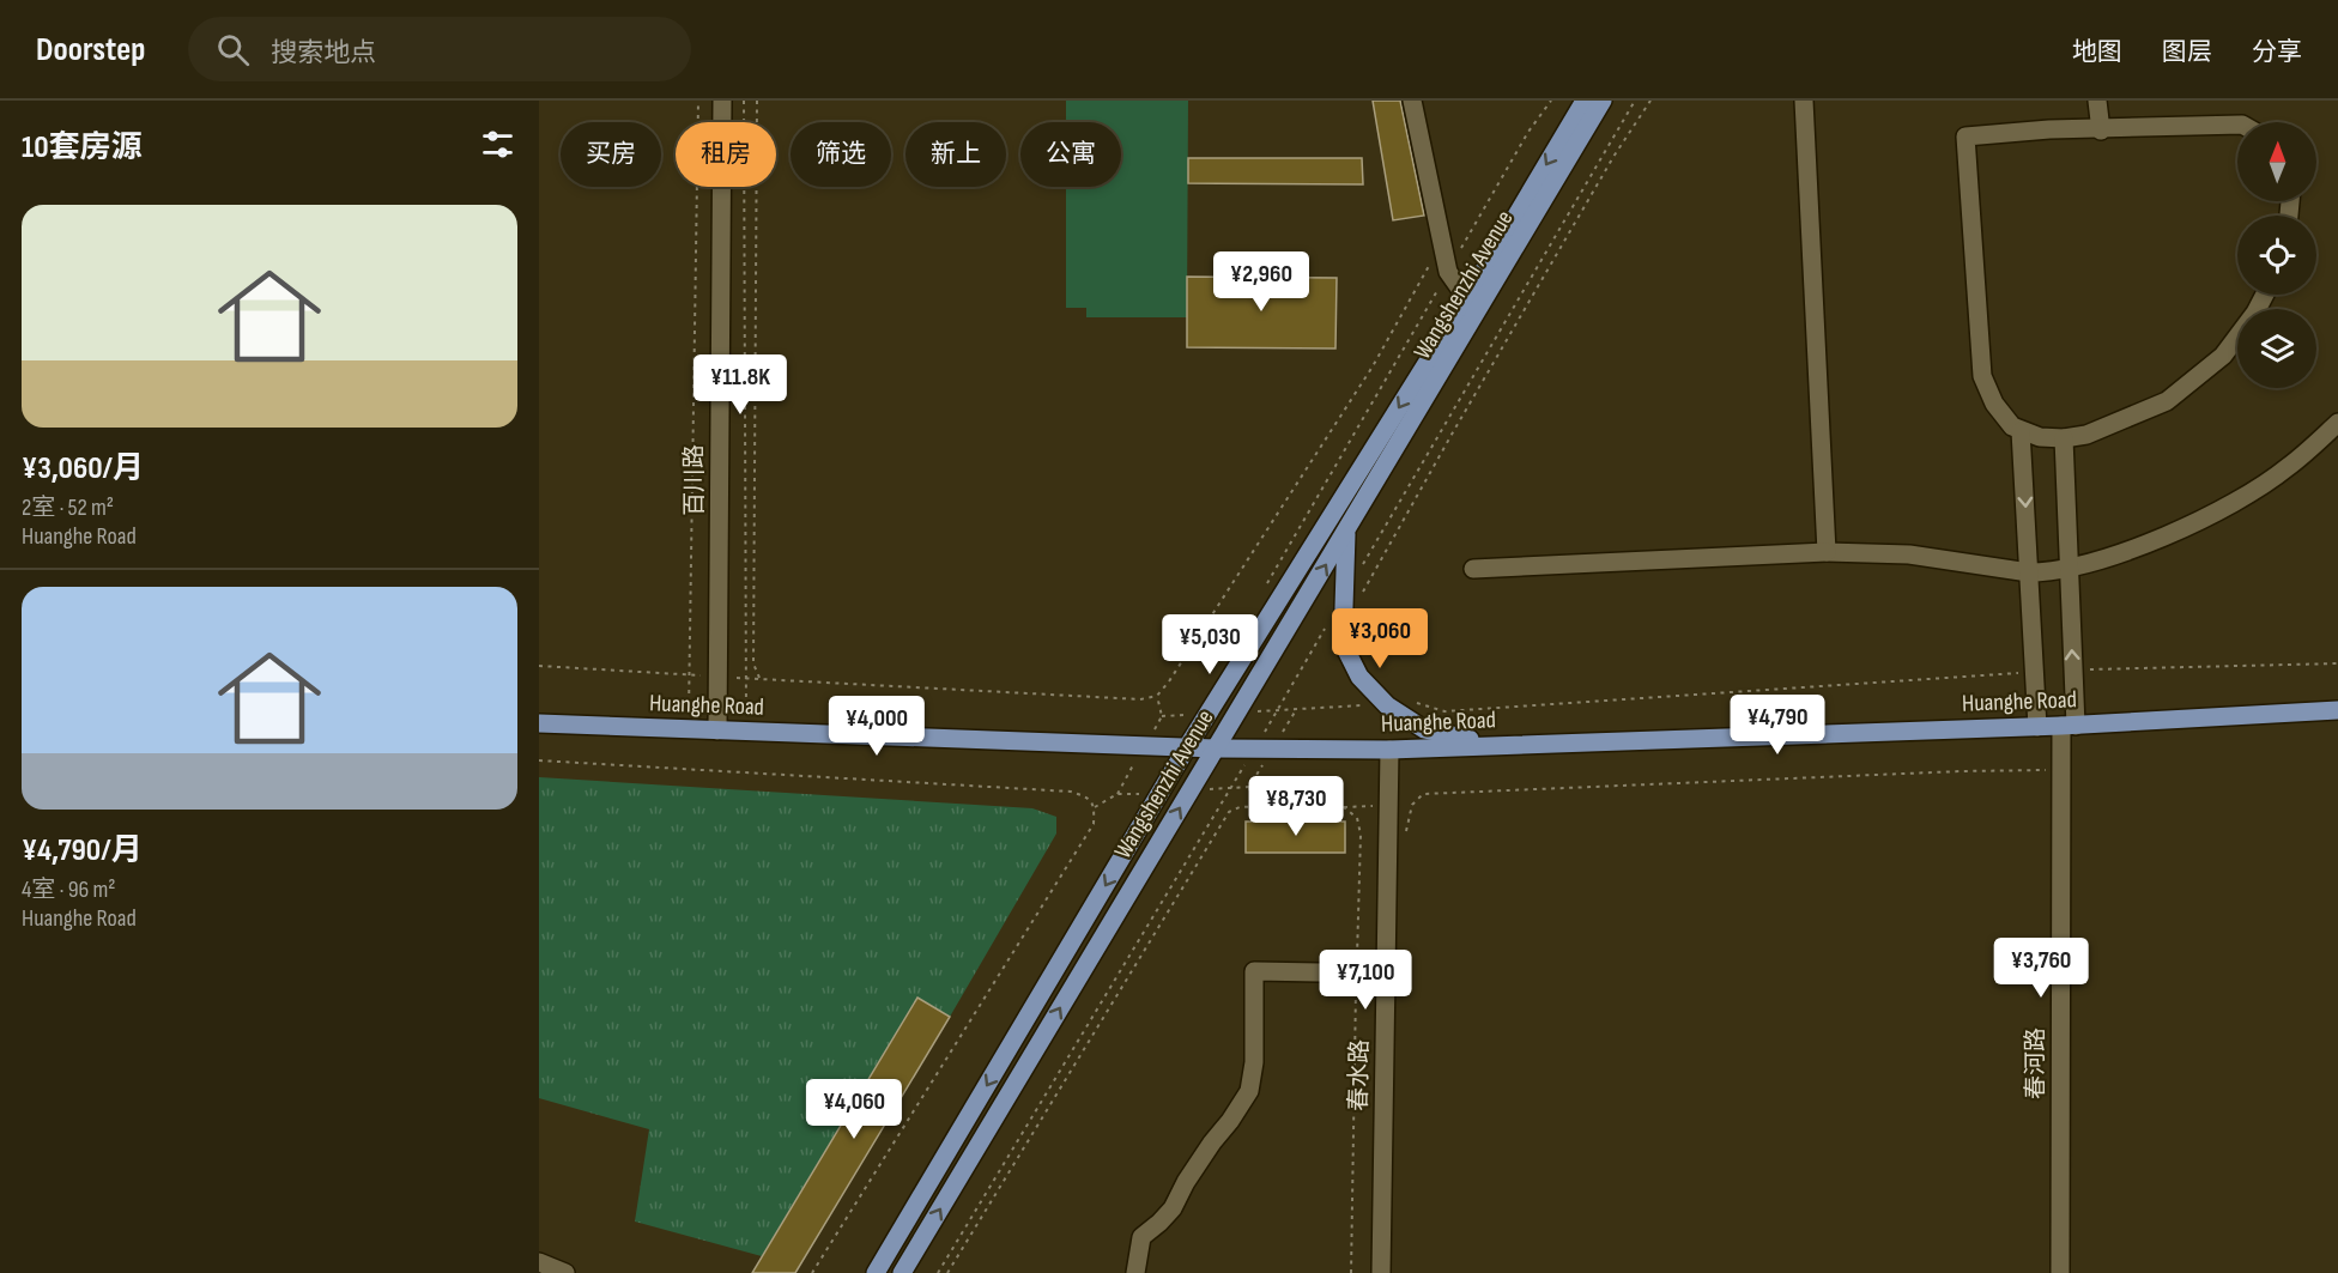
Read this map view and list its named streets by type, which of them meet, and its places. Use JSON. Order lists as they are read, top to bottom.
{
  "streets": {
    "main road": ["Wangshenzhi Avenue", "Huanghe Road"],
    "street": ["百川路", "春河路", "春水路"]
  },
  "crossings": [
    ["Wangshenzhi Avenue", "Huanghe Road"],
    ["百川路", "Huanghe Road"],
    ["Huanghe Road", "春河路"],
    ["Huanghe Road", "春水路"]
  ],
  "north": "top",
  "page": {
    "header": "Doorstep",
    "search": "搜索地点",
    "nav": ["地图", "图层", "分享"],
    "heading": "10套房源",
    "chip": [
      "买房",
      "租房",
      "筛选",
      "新上",
      "公寓"
    ],
    "list": [
      {
        "name": "¥3,060/月",
        "note": "2室 · 52 m² · Huanghe Road"
      },
      {
        "name": "¥4,790/月",
        "note": "4室 · 96 m² · Huanghe Road"
      }
    ],
    "price": [
      "¥2,960",
      "¥11.8K",
      "¥3,060",
      "¥5,030",
      "¥4,790",
      "¥4,000",
      "¥8,730",
      "¥3,760",
      "¥7,100",
      "¥4,060"
    ]
  }
}
